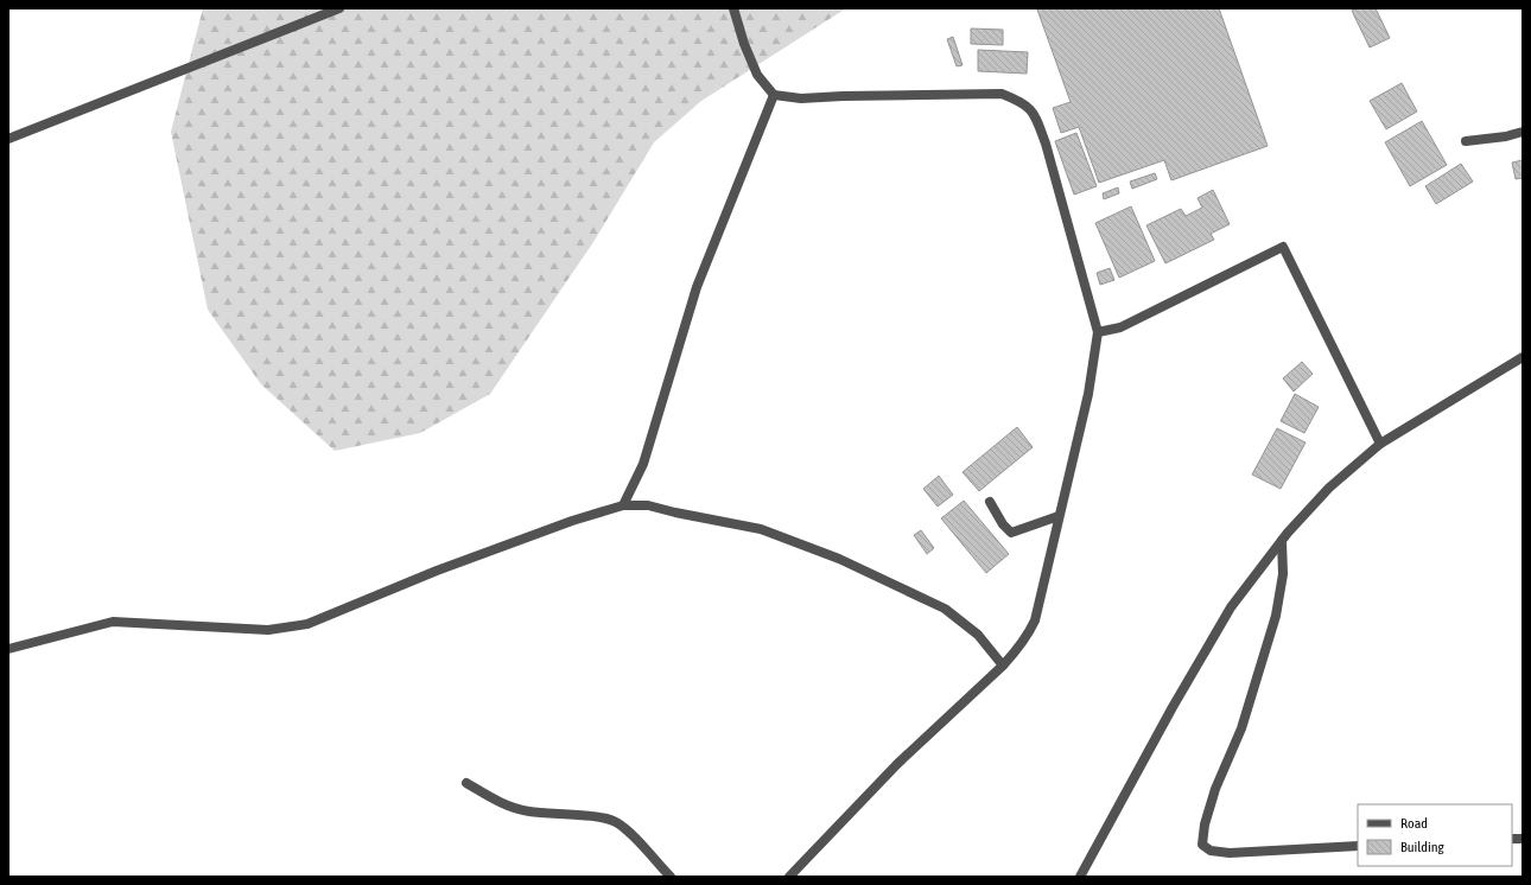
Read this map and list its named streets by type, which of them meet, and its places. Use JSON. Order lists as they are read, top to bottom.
{
  "legend": ["Road", "Building"]
}
